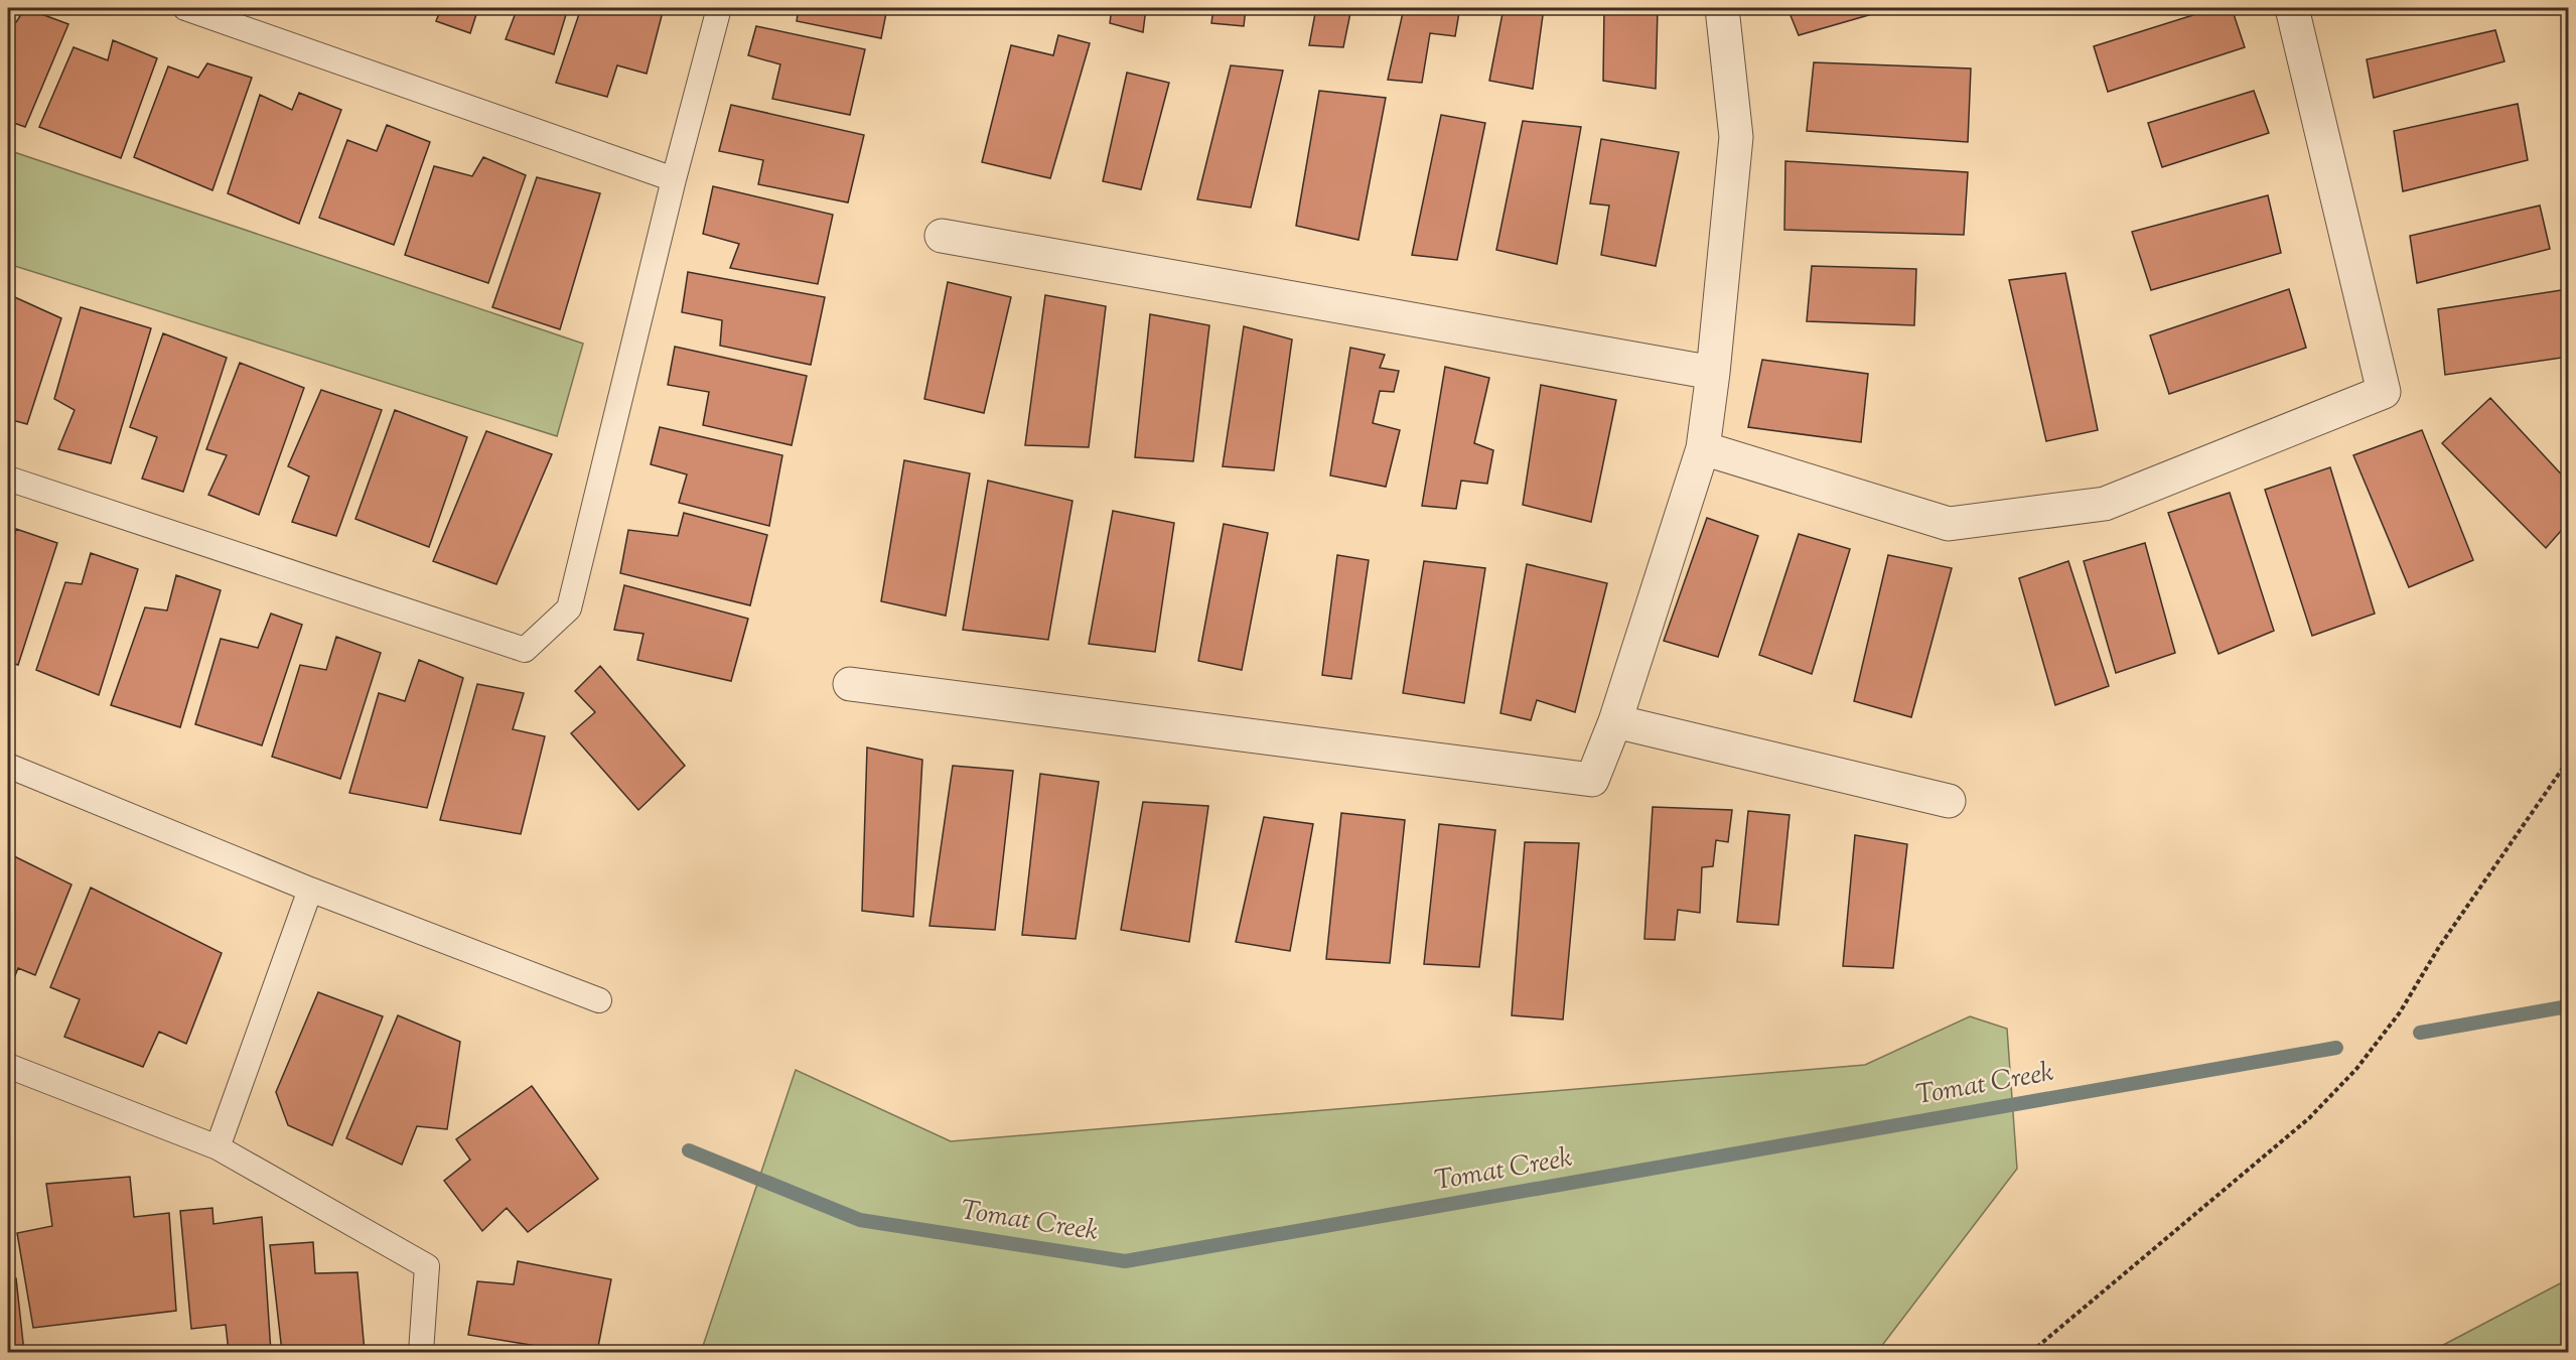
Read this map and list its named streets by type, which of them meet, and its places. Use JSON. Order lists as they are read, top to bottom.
{
  "water": ["Tomat Creek"]
}
